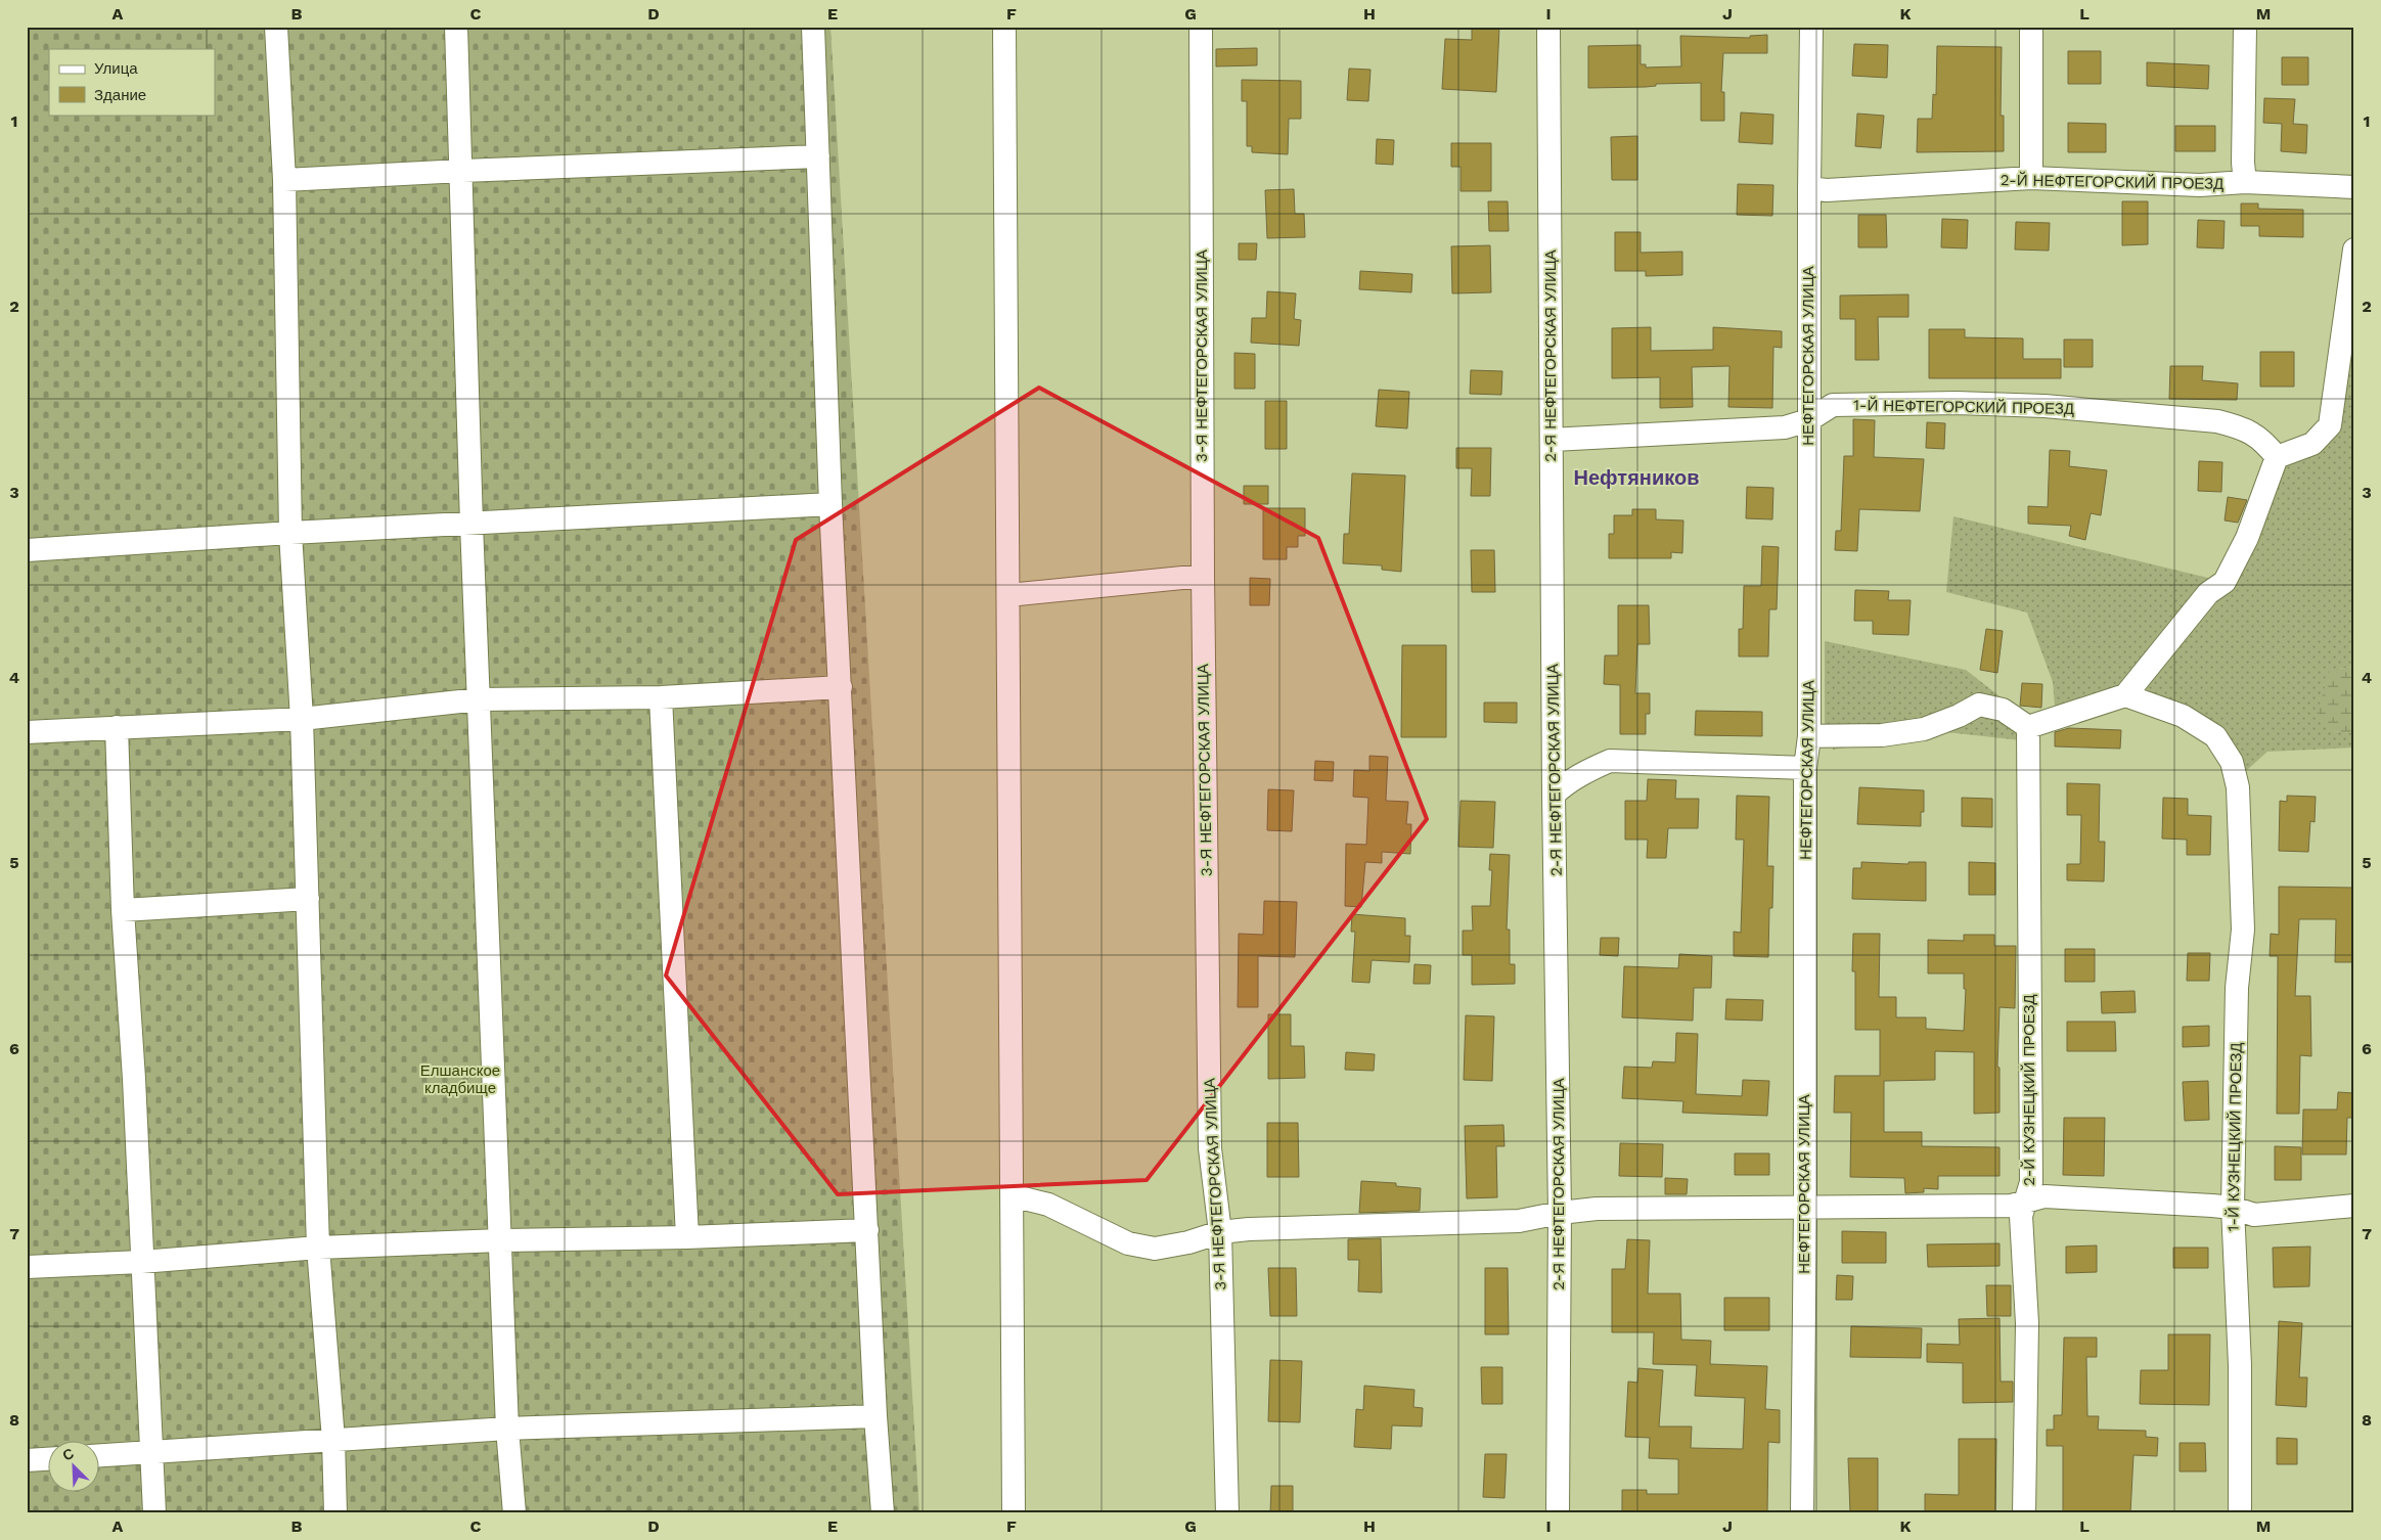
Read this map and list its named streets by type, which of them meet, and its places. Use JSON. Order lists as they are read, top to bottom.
{
  "streets": {
    "street": [
      "2-Й НЕФТЕГОРСКИЙ ПРОЕЗД",
      "3-Я НЕФТЕГОРСКАЯ УЛИЦА",
      "2-Я НЕФТЕГОРСКАЯ УЛИЦА",
      "НЕФТЕГОРСКАЯ УЛИЦА",
      "1-Й НЕФТЕГОРСКИЙ ПРОЕЗД",
      "2-Й КУЗНЕЦКИЙ ПРОЕЗД",
      "1-Й КУЗНЕЦКИЙ ПРОЕЗД"
    ]
  },
  "crossings": [
    ["2-Й НЕФТЕГОРСКИЙ ПРОЕЗД", "НЕФТЕГОРСКАЯ УЛИЦА"],
    ["2-Я НЕФТЕГОРСКАЯ УЛИЦА", "1-Й НЕФТЕГОРСКИЙ ПРОЕЗД"],
    ["НЕФТЕГОРСКАЯ УЛИЦА", "1-Й НЕФТЕГОРСКИЙ ПРОЕЗД"]
  ],
  "districts": ["Нефтяников"],
  "parks": ["Елшанское кладбище"],
  "legend": ["Улица", "Здание"],
  "north": "top left",
  "grid": {
    "columns": [
      "A",
      "B",
      "C",
      "D",
      "E",
      "F",
      "G",
      "H",
      "I",
      "J",
      "K",
      "L",
      "M"
    ],
    "rows": [
      "1",
      "2",
      "3",
      "4",
      "5",
      "6",
      "7",
      "8"
    ]
  }
}
